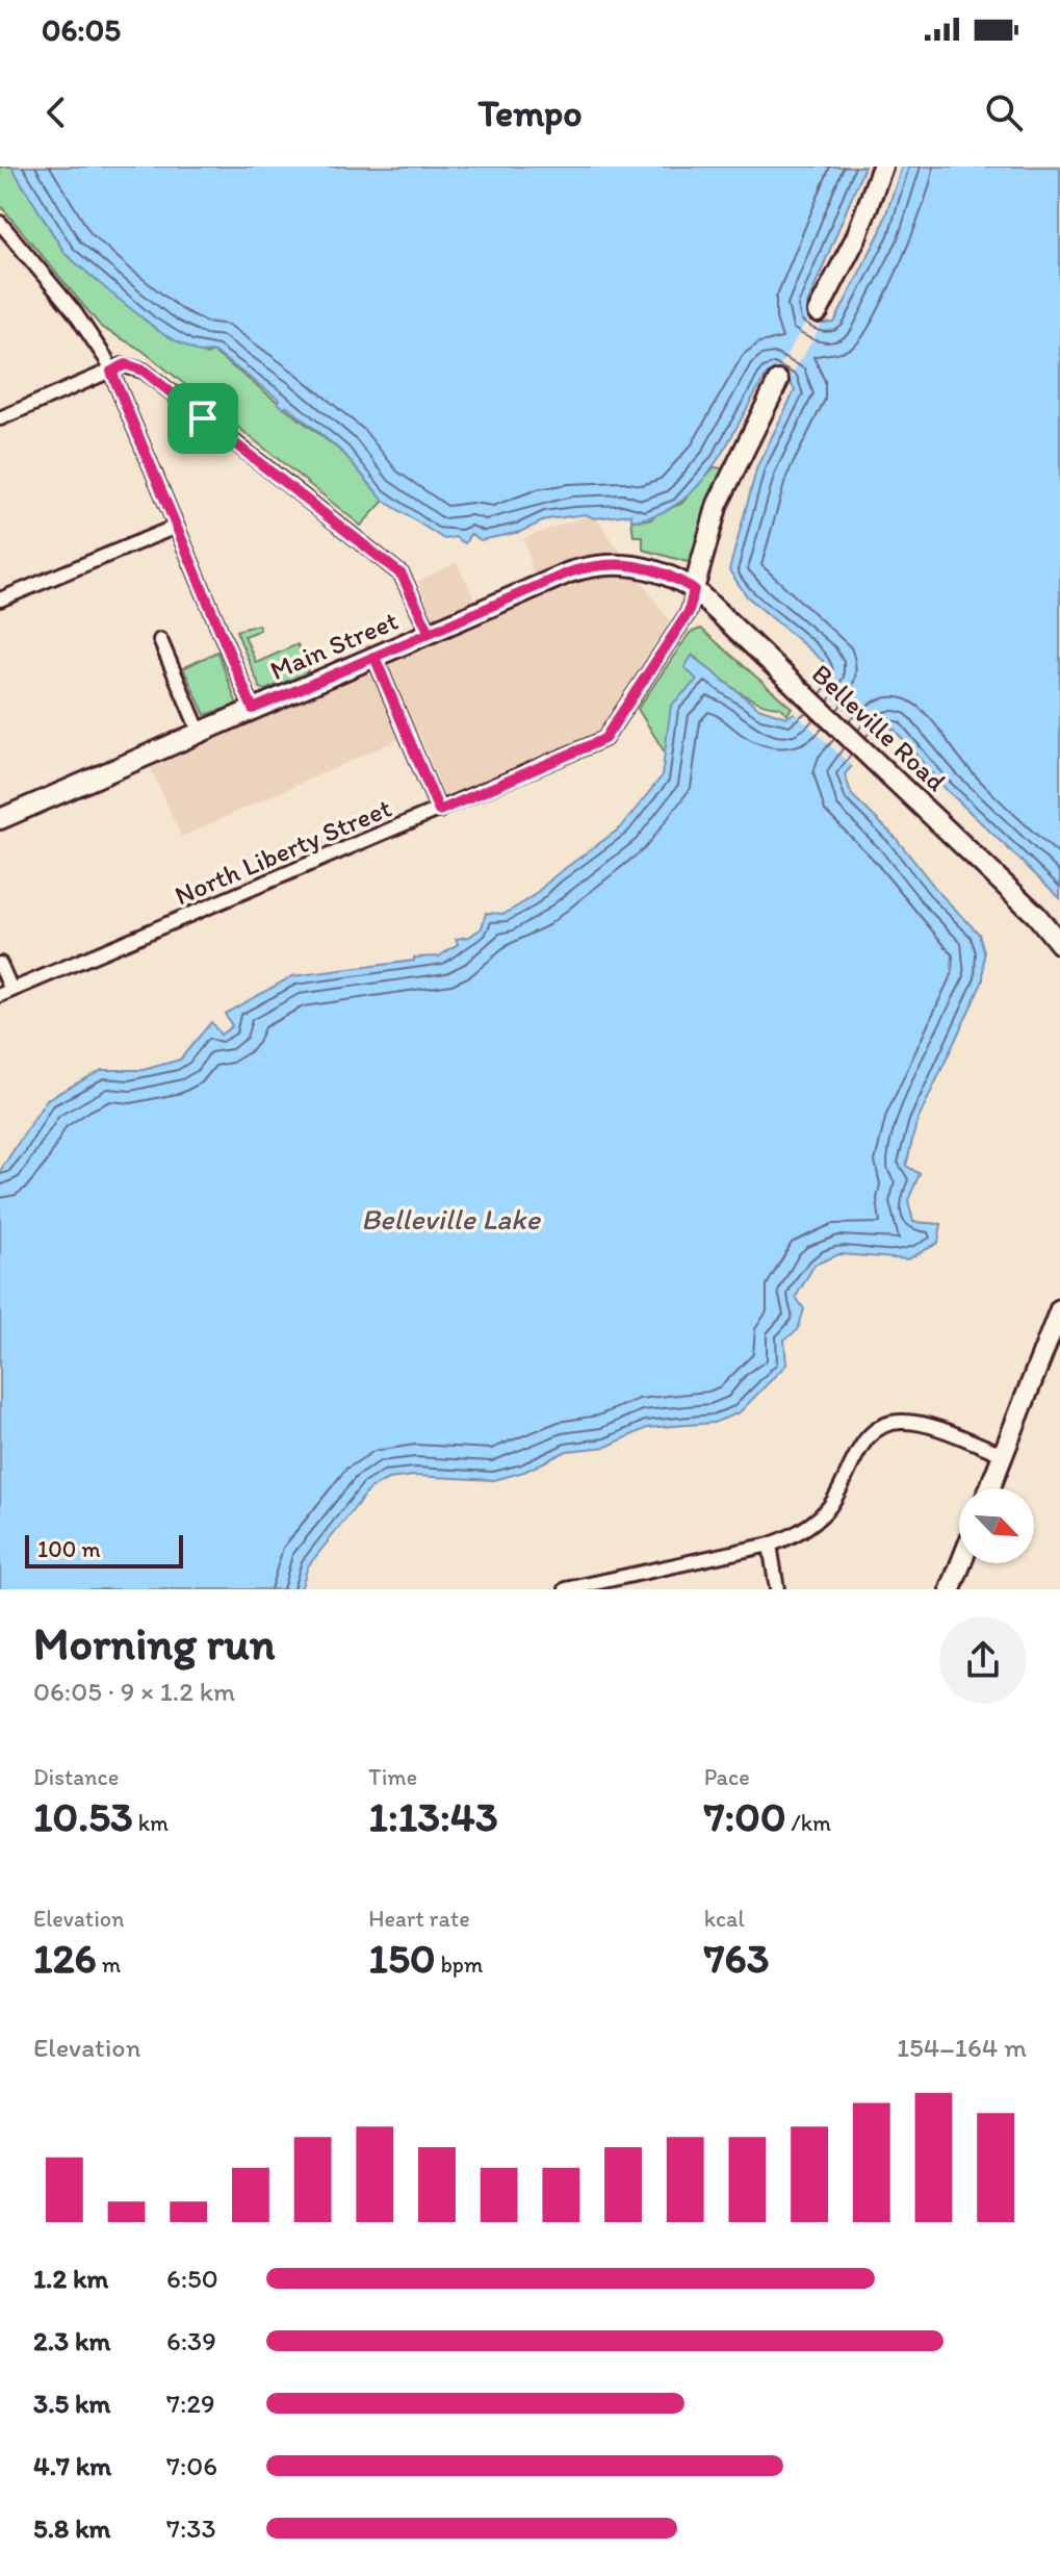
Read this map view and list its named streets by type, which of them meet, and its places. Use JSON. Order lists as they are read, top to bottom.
{
  "streets": {
    "main road": ["Main Street", "Belleville Road"],
    "street": ["North Liberty Street"]
  },
  "crossings": [
    ["Main Street", "Belleville Road"],
    ["Belleville Road", "North Liberty Street"]
  ],
  "water": ["Belleville Lake"],
  "scale_bar": "100 m",
  "north": "bottom right",
  "page": {
    "status": "06:05",
    "header": "Tempo",
    "scale": "100 m",
    "heading": ["Morning run", "06:05 · 9 × 1.2 km"],
    "stats": [
      ["Distance", "10.53 km"],
      ["Time", "1:13:43"],
      ["Pace", "7:00 /km"],
      ["Elevation", "126 m"],
      ["Heart rate", "150 bpm"],
      ["kcal", "763"]
    ],
    "chart": ["Elevation", "154–164 m"],
    "list": [
      {
        "name": "1.2 km",
        "note": "6:50"
      },
      {
        "name": "2.3 km",
        "note": "6:39"
      },
      {
        "name": "3.5 km",
        "note": "7:29"
      },
      {
        "name": "4.7 km",
        "note": "7:06"
      },
      {
        "name": "5.8 km",
        "note": "7:33"
      }
    ]
  }
}
